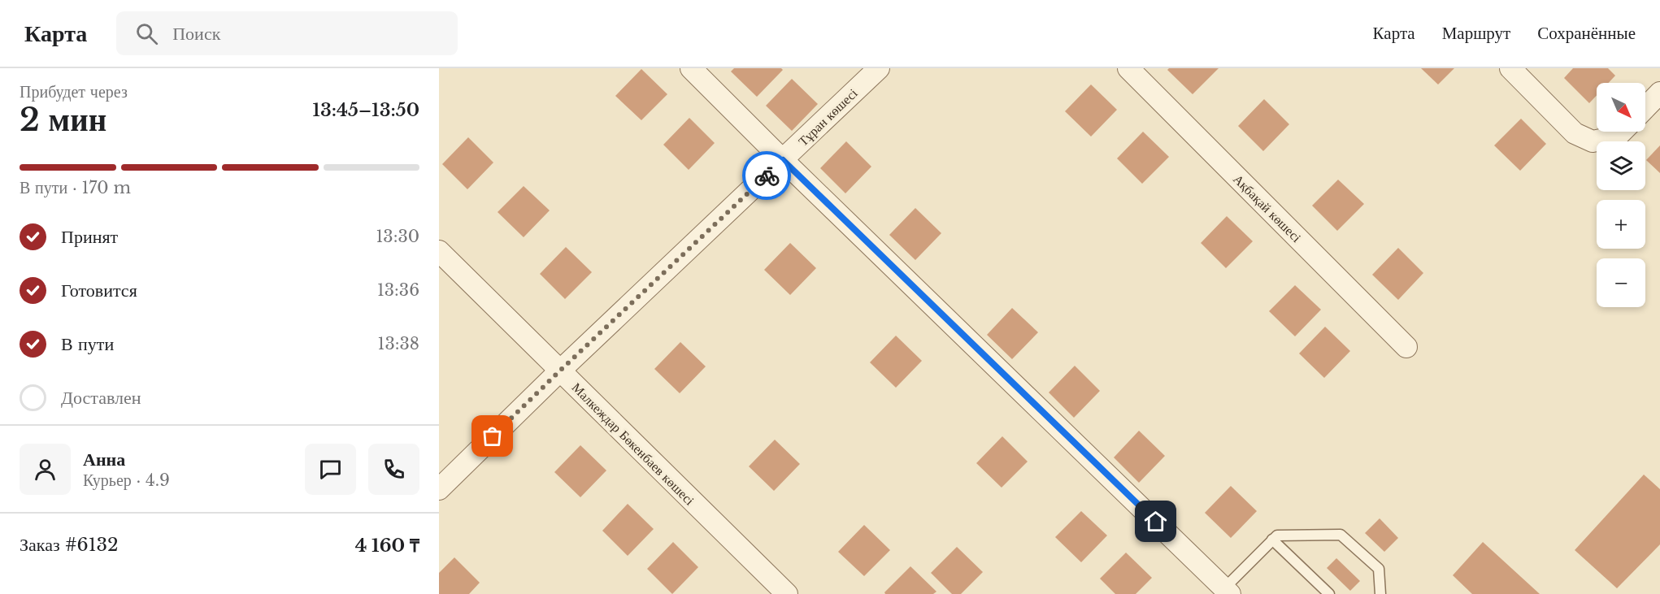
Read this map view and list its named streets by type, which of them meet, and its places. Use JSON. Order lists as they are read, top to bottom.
{
  "streets": {
    "street": ["Тұран көшесі", "Ақбақай көшесі", "Малкеждар Бөкенбаев көшесі"]
  },
  "crossings": [
    ["Тұран көшесі", "Малкеждар Бөкенбаев көшесі"]
  ],
  "north": "bottom right",
  "page": {
    "header": "Карта",
    "search": "Поиск",
    "nav": ["Карта", "Маршрут", "Сохранённые"],
    "heading": ["2 мин", "Прибудет через", "13:45–13:50"],
    "panel": [
      "Анна",
      "Курьер · 4.9",
      "Заказ #6132",
      "4 160 ₸"
    ],
    "map_buttons": ["+", "−"],
    "bar": "В пути · 170 m",
    "list": [
      ["Принят", "13:30"],
      ["Готовится", "13:36"],
      ["В пути", "13:38"],
      "Доставлен"
    ]
  }
}
